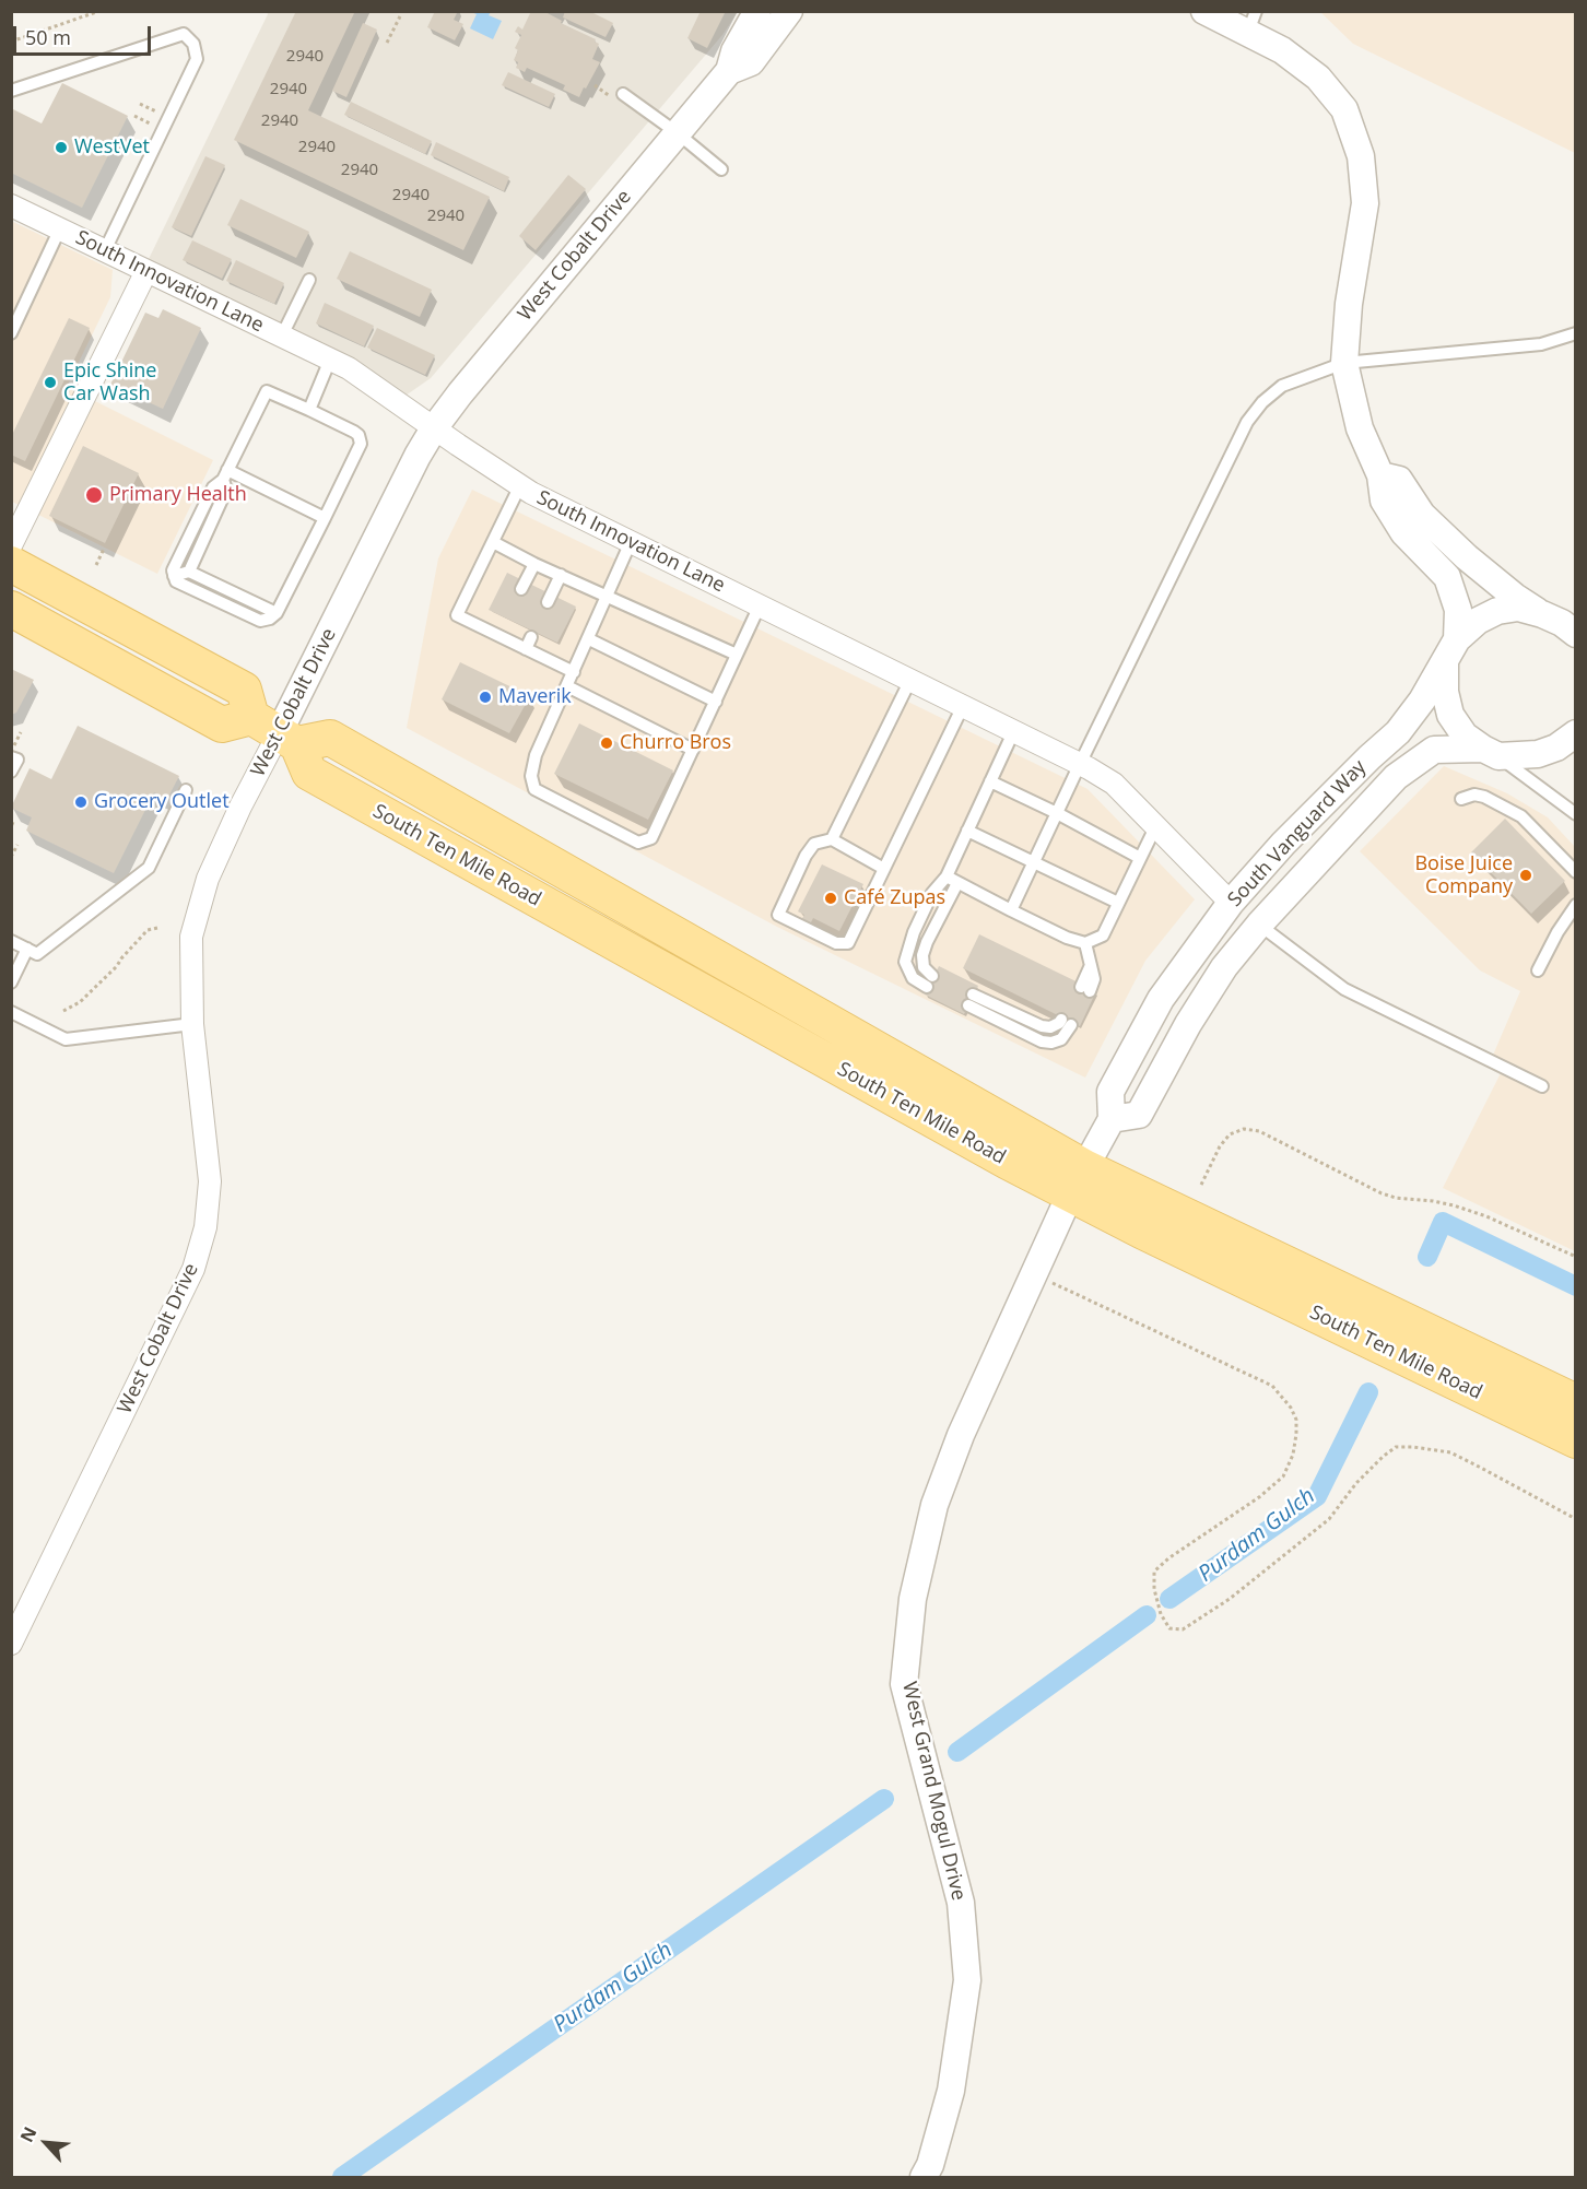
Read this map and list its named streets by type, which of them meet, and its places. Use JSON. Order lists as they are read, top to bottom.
{
  "streets": {
    "main road": ["South Ten Mile Road"],
    "street": [
      "West Cobalt Drive",
      "South Innovation Lane",
      "South Vanguard Way",
      "West Grand Mogul Drive"
    ]
  },
  "crossings": [
    ["West Cobalt Drive", "South Innovation Lane"],
    ["West Cobalt Drive", "South Ten Mile Road"],
    ["South Innovation Lane", "South Vanguard Way"],
    ["South Vanguard Way", "South Ten Mile Road"],
    ["South Vanguard Way", "West Grand Mogul Drive"],
    ["South Ten Mile Road", "West Grand Mogul Drive"]
  ],
  "water": ["Purdam Gulch"],
  "places": [
    "WestVet",
    "Epic Shine Car Wash",
    "Primary Health",
    "Maverik",
    "Churro Bros",
    "Grocery Outlet",
    "Boise Juice Company",
    "Café Zupas"
  ],
  "house_numbers": [
    "2940",
    "2940",
    "2940",
    "2940",
    "2940",
    "2940",
    "2940"
  ],
  "scale_bar": "50 m",
  "north": "top left"
}
